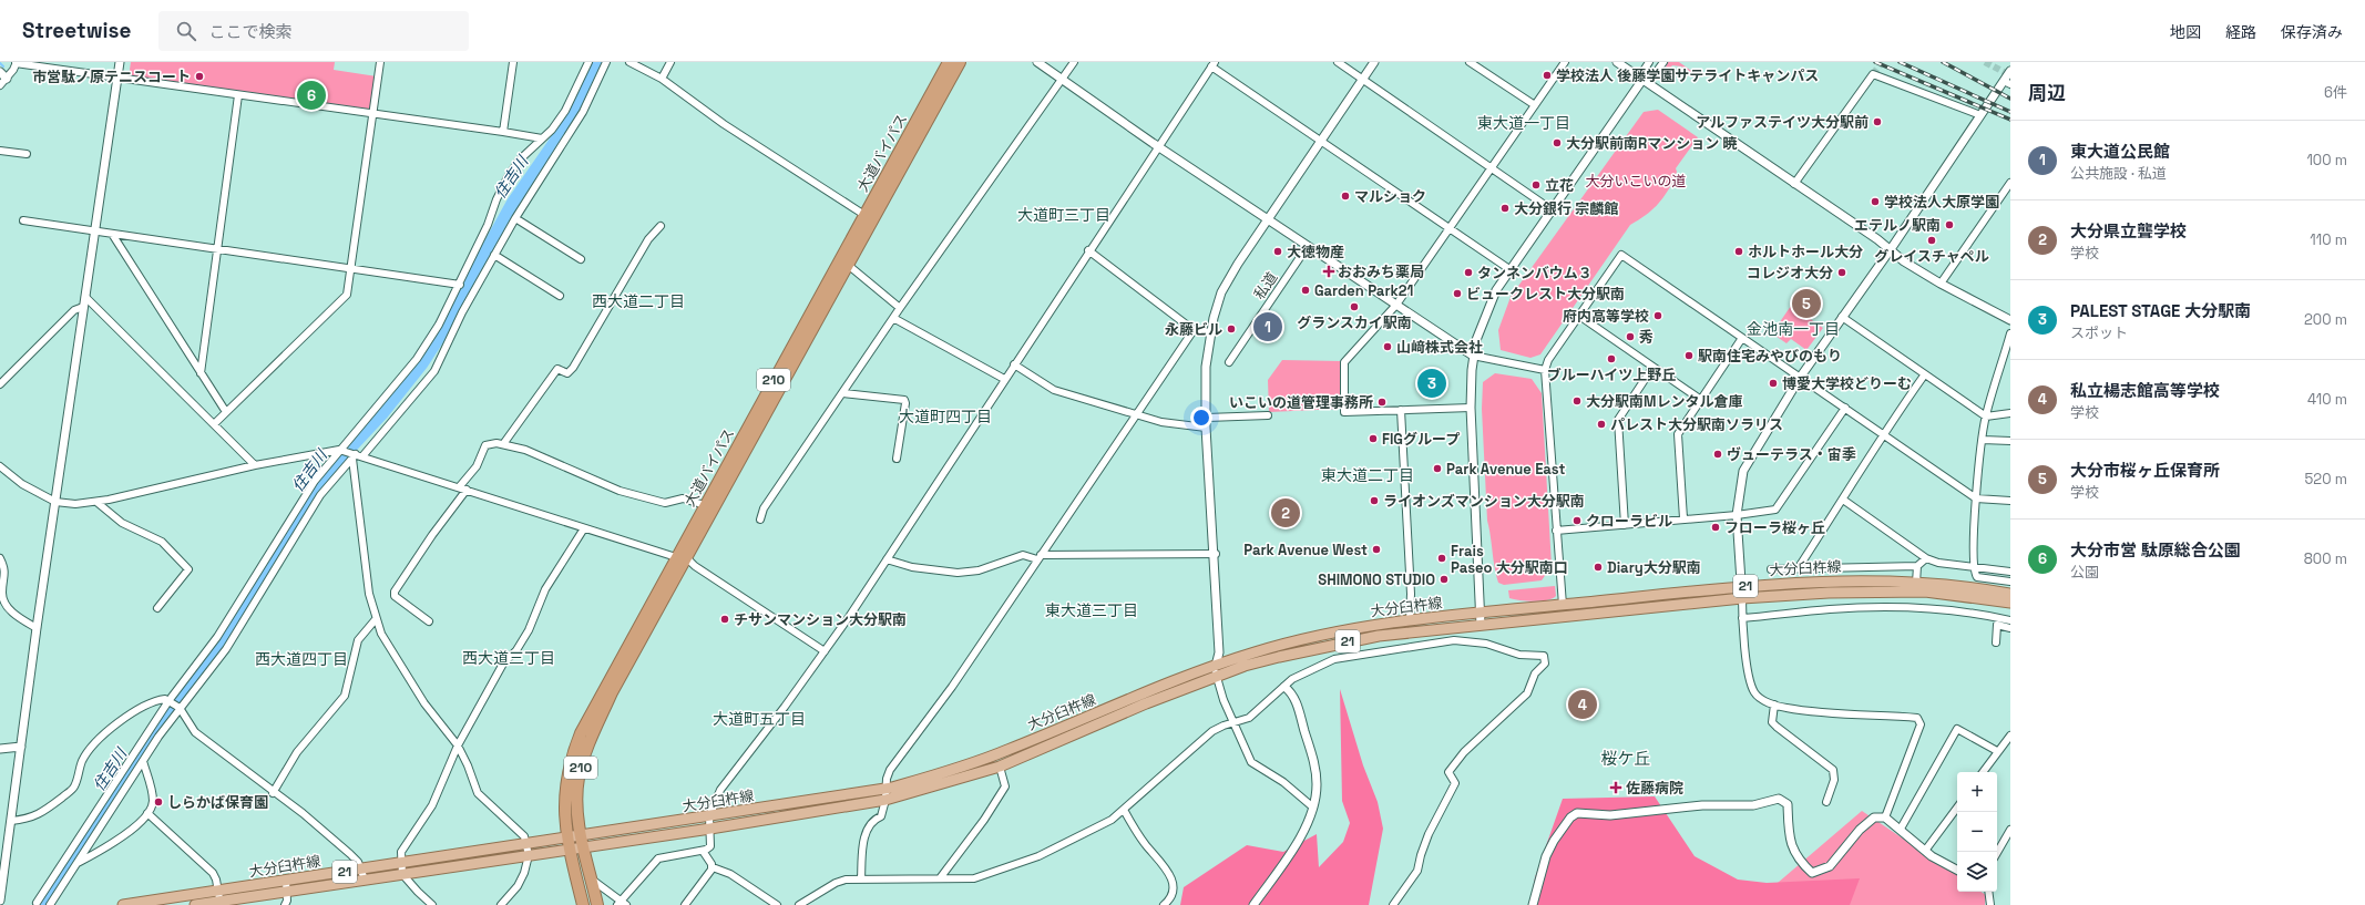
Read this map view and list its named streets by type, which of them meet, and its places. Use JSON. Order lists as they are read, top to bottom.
{
  "streets": {
    "highway": ["大道バイパス", "210"],
    "main road": ["大分臼杵線", "21"],
    "street": ["私道"]
  },
  "crossings": [
    ["大道バイパス", "大分臼杵線"]
  ],
  "districts": [
    "東大道一丁目",
    "大道町三丁目",
    "西大道二丁目",
    "金池南一丁目",
    "大道町四丁目",
    "東大道二丁目",
    "東大道三丁目",
    "西大道三丁目",
    "西大道四丁目",
    "大道町五丁目",
    "桜ケ丘"
  ],
  "water": ["住吉川"],
  "parks": ["大分いこいの道"],
  "places": {
    "other": [
      "学校法人 後藤学園サテライトキャンパス",
      "市営駄ノ原テニスコート",
      "アルファステイツ大分駅前",
      "大分駅前南Rマンション 暁",
      "立花",
      "マルショク",
      "学校法人大原学園",
      "大分銀行 宗麟館",
      "エテルノ駅南",
      "グレイスチャペル",
      "大徳物産",
      "ホルトホール大分",
      "タンネンバウム３",
      "コレジオ大分",
      "Garden Park21",
      "ビュークレスト大分駅南",
      "グランスカイ駅南",
      "府内高等学校",
      "永藤ビル",
      "秀",
      "山﨑株式会社",
      "駅南住宅みやびのもり",
      "ブルーハイツ上野丘",
      "博愛大学校どりーむ",
      "大分駅南Mレンタル倉庫",
      "いこいの道管理事務所",
      "パレスト大分駅南ソラリス",
      "FIGグループ",
      "ヴューテラス・宙季",
      "Park Avenue East",
      "ライオンズマンション大分駅南",
      "クローラビル",
      "フローラ桜ヶ丘",
      "Park Avenue West",
      "Frais Paseo 大分駅南口",
      "Diary大分駅南",
      "SHIMONO STUDIO",
      "チサンマンション大分駅南",
      "しらかば保育園"
    ],
    "health": ["おおみち薬局", "佐藤病院"]
  },
  "page": {
    "header": "Streetwise",
    "search": "ここで検索",
    "nav": ["地図", "経路", "保存済み"],
    "heading": ["周辺", "6件"],
    "pins": [
      "6",
      "5",
      "1",
      "3",
      "2",
      "4"
    ],
    "list": [
      {
        "mark": "1",
        "name": "東大道公民館",
        "note": "公共施設 · 私道",
        "value": "100 m"
      },
      {
        "mark": "2",
        "name": "大分県立聾学校",
        "note": "学校",
        "value": "110 m"
      },
      {
        "mark": "3",
        "name": "PALEST STAGE 大分駅南",
        "note": "スポット",
        "value": "200 m"
      },
      {
        "mark": "4",
        "name": "私立楊志館高等学校",
        "note": "学校",
        "value": "410 m"
      },
      {
        "mark": "5",
        "name": "大分市桜ヶ丘保育所",
        "note": "学校",
        "value": "520 m"
      },
      {
        "mark": "6",
        "name": "大分市営 駄原総合公園",
        "note": "公園",
        "value": "800 m"
      }
    ],
    "map_buttons": ["+", "−"]
  }
}
